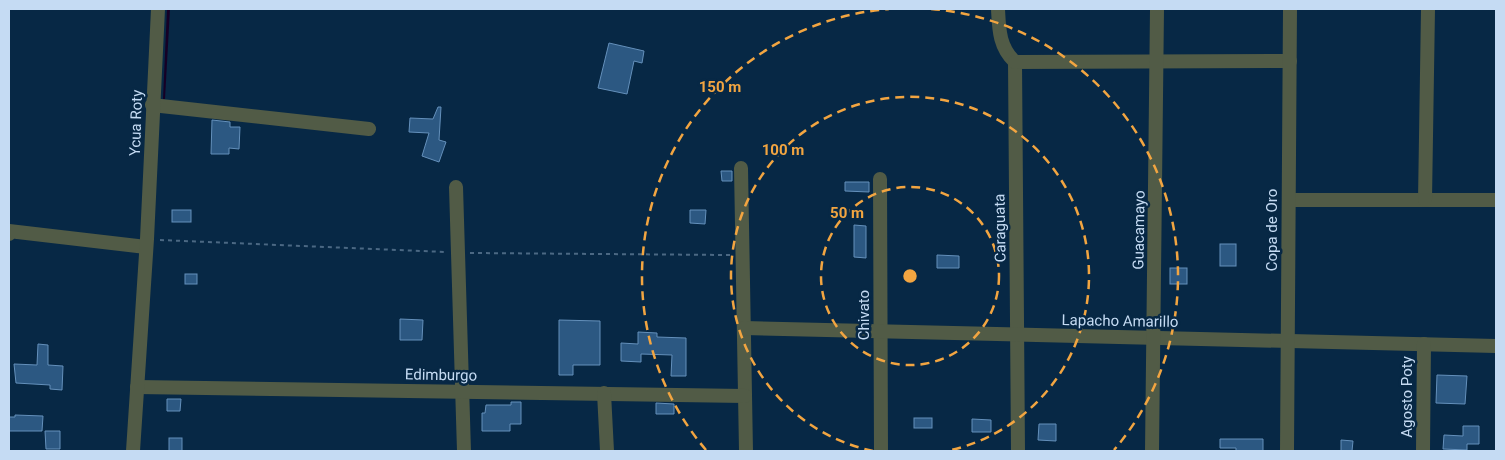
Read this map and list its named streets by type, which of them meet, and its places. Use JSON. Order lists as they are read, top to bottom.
{
  "streets": {
    "street": [
      "Ycua Roty",
      "Caraguata",
      "Guacamayo",
      "Copa de Oro",
      "Chivato",
      "Lapacho Amarillo",
      "Edimburgo",
      "Agosto Poty"
    ]
  },
  "crossings": [
    ["Ycua Roty", "Edimburgo"],
    ["Caraguata", "Lapacho Amarillo"],
    ["Guacamayo", "Lapacho Amarillo"],
    ["Copa de Oro", "Lapacho Amarillo"],
    ["Chivato", "Lapacho Amarillo"],
    ["Lapacho Amarillo", "Agosto Poty"]
  ],
  "rings": ["150 m", "100 m", "50 m"]
}
